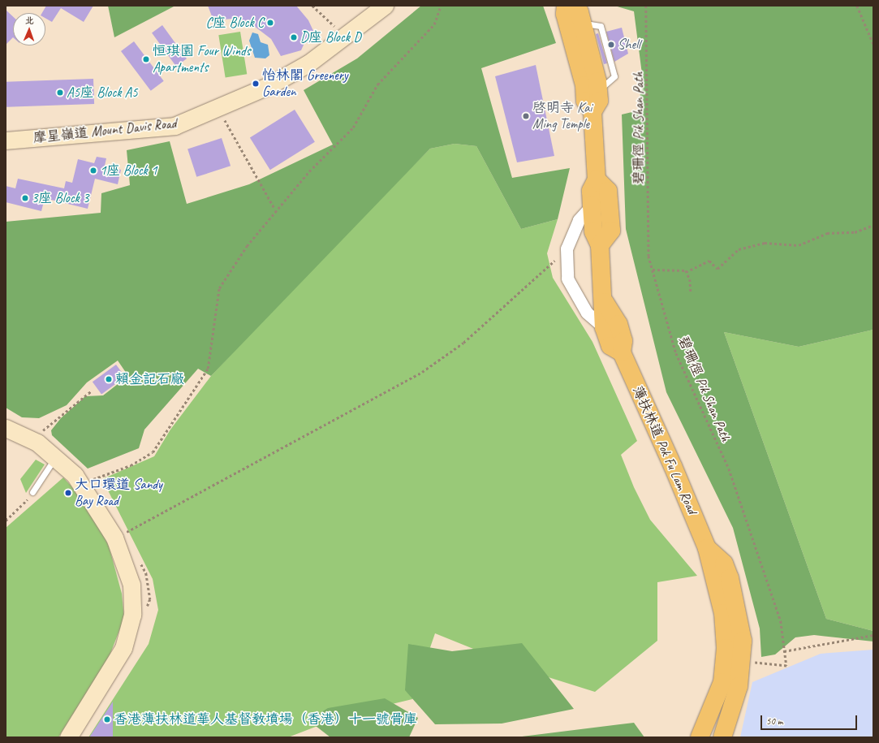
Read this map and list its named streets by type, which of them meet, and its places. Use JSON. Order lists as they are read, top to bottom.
{
  "streets": {
    "main road": ["薄扶林道 Pok Fu Lam Road"],
    "street": ["摩星嶺道 Mount Davis Road"],
    "path": ["碧珊徑 Pik Shan Path"]
  },
  "places": [
    "C座 Block C",
    "D座 Block D",
    "Shell",
    "恒琪園 Four Winds Apartments",
    "怡林閣 Greenery Garden",
    "A5座 Block A5",
    "啓明寺 Kai Ming Temple",
    "1座 Block 1",
    "3座 Block 3",
    "賴金記石廠",
    "大口環道 Sandy Bay Road",
    "香港薄扶林道華人基督教墳場（香港）十一號骨庫"
  ],
  "scale_bar": "50 m",
  "north": "top"
}
